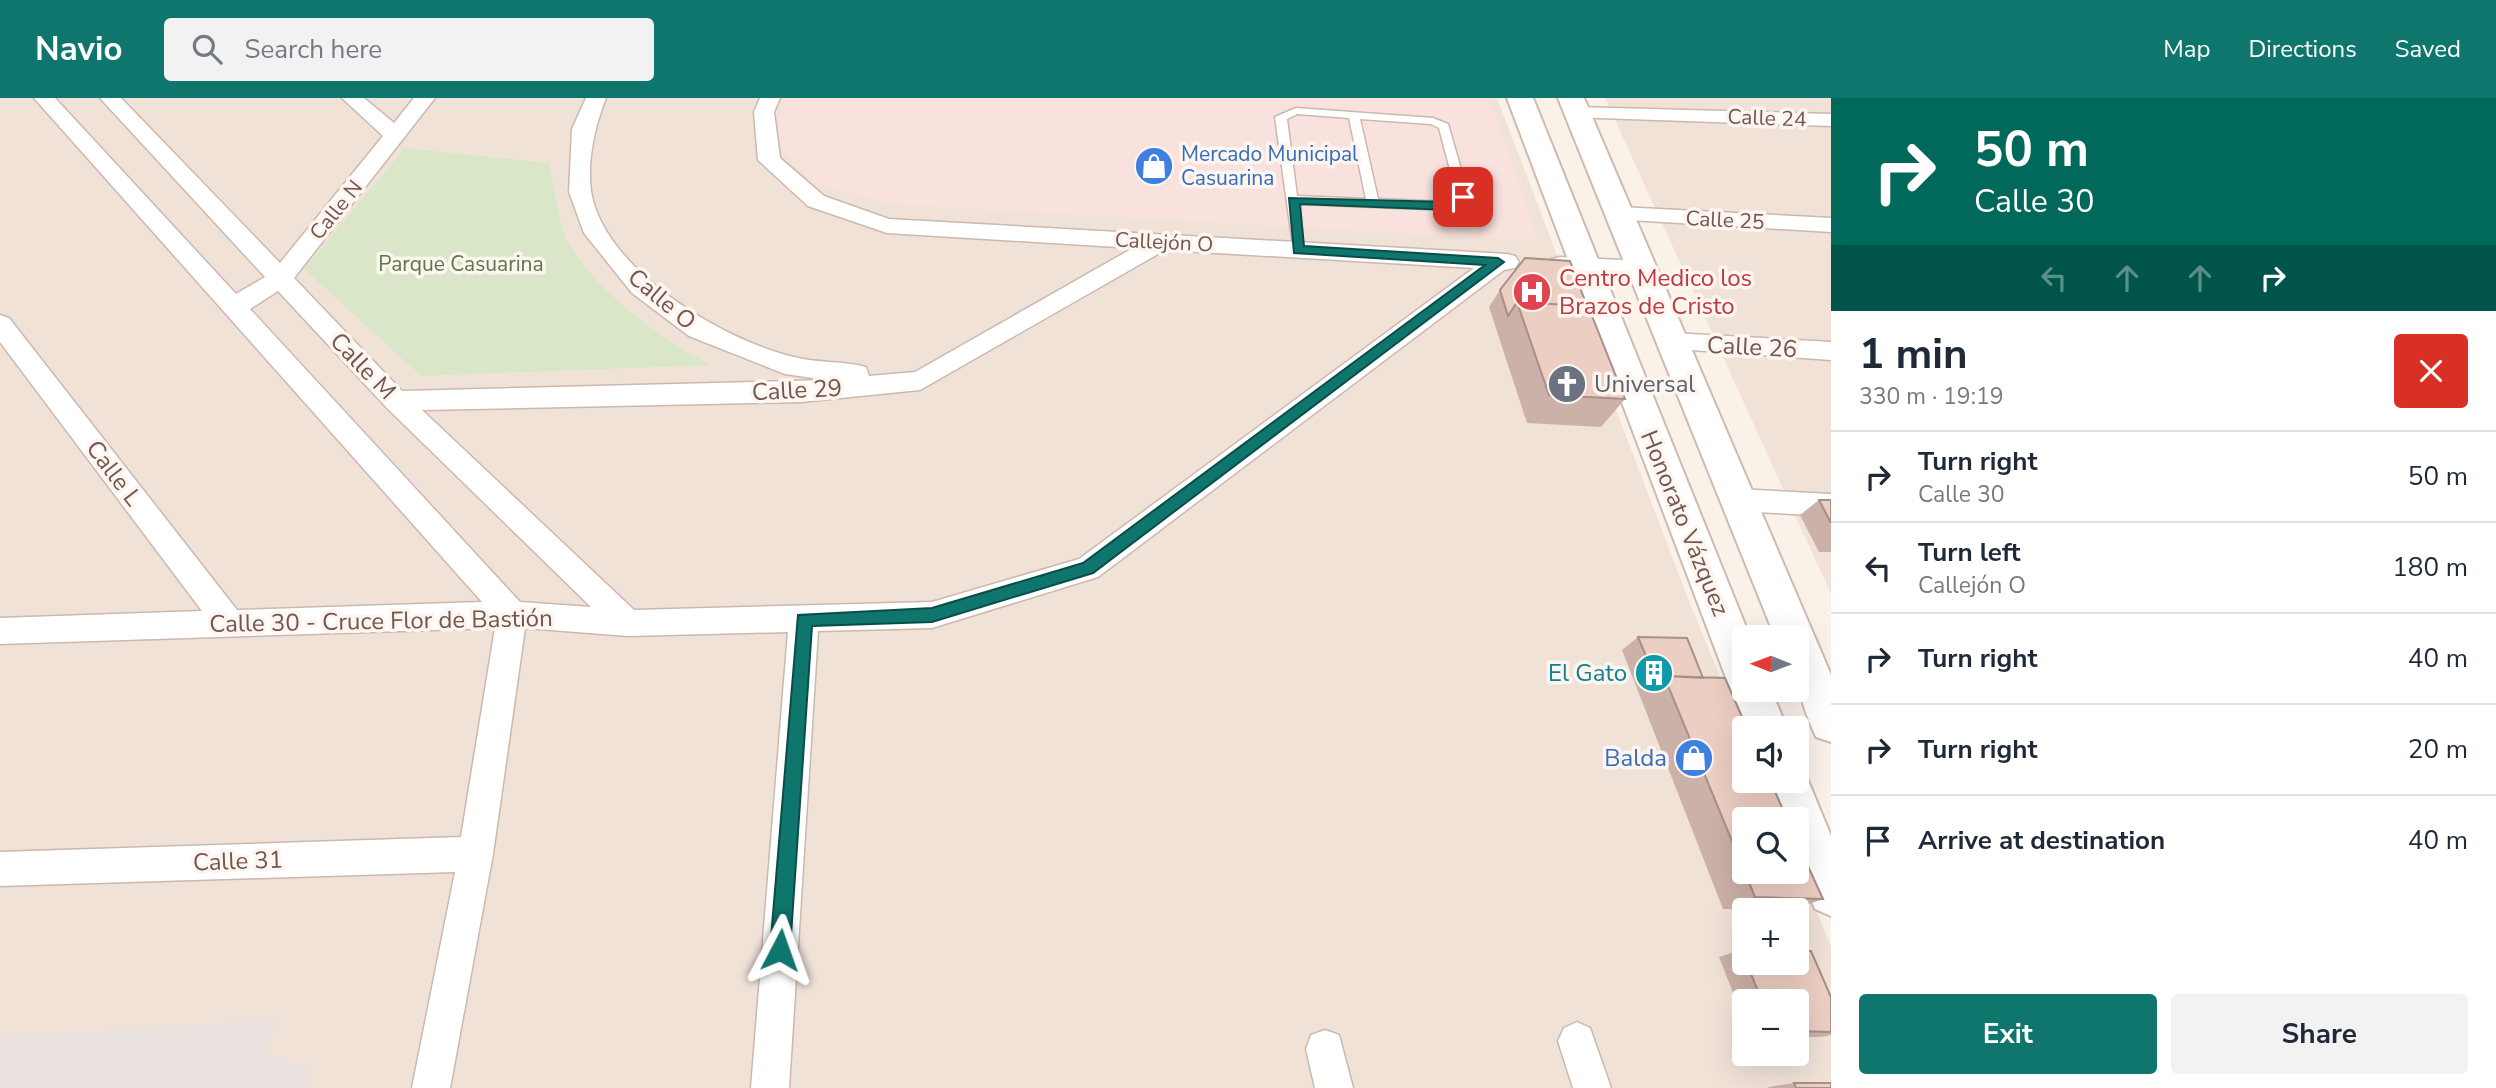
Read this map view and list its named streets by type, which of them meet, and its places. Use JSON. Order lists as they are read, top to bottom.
{
  "streets": {
    "street": [
      "Calle 24",
      "Calle N",
      "Calle 25",
      "Callejón O",
      "Calle O",
      "Calle 26",
      "Calle M",
      "Calle 29",
      "Calle L",
      "Honorato Vázquez",
      "Calle 30 - Cruce Flor de Bastión",
      "Calle 31"
    ]
  },
  "crossings": [
    ["Calle N", "Calle M"],
    ["Callejón O", "Calle 29"],
    ["Callejón O", "Honorato Vázquez"],
    ["Callejón O", "Calle 30 - Cruce Flor de Bastión"],
    ["Calle O", "Calle 29"],
    ["Calle M", "Calle 29"],
    ["Calle M", "Calle 30 - Cruce Flor de Bastión"],
    ["Calle L", "Calle 30 - Cruce Flor de Bastión"]
  ],
  "parks": ["Parque Casuarina"],
  "places": {
    "shop": ["Mercado Municipal Casuarina", "Balda"],
    "hospital": ["Centro Medico los Brazos de Cristo"],
    "church": ["Universal"],
    "building": ["El Gato"]
  },
  "north": "left",
  "page": {
    "header": "Navio",
    "search": "Search here",
    "nav": ["Map", "Directions", "Saved"],
    "turn": ["50 m", "Calle 30"],
    "heading": ["1 min", "330 m · 19:19"],
    "list": [
      {
        "name": "Turn right",
        "note": "Calle 30",
        "value": "50 m"
      },
      {
        "name": "Turn left",
        "note": "Callejón O",
        "value": "180 m"
      },
      {
        "name": "Turn right",
        "value": "40 m"
      },
      {
        "name": "Turn right",
        "value": "20 m"
      },
      {
        "name": "Arrive at destination",
        "value": "40 m"
      }
    ],
    "map_buttons": ["+", "−"],
    "buttons": ["Exit", "Share"]
  }
}
